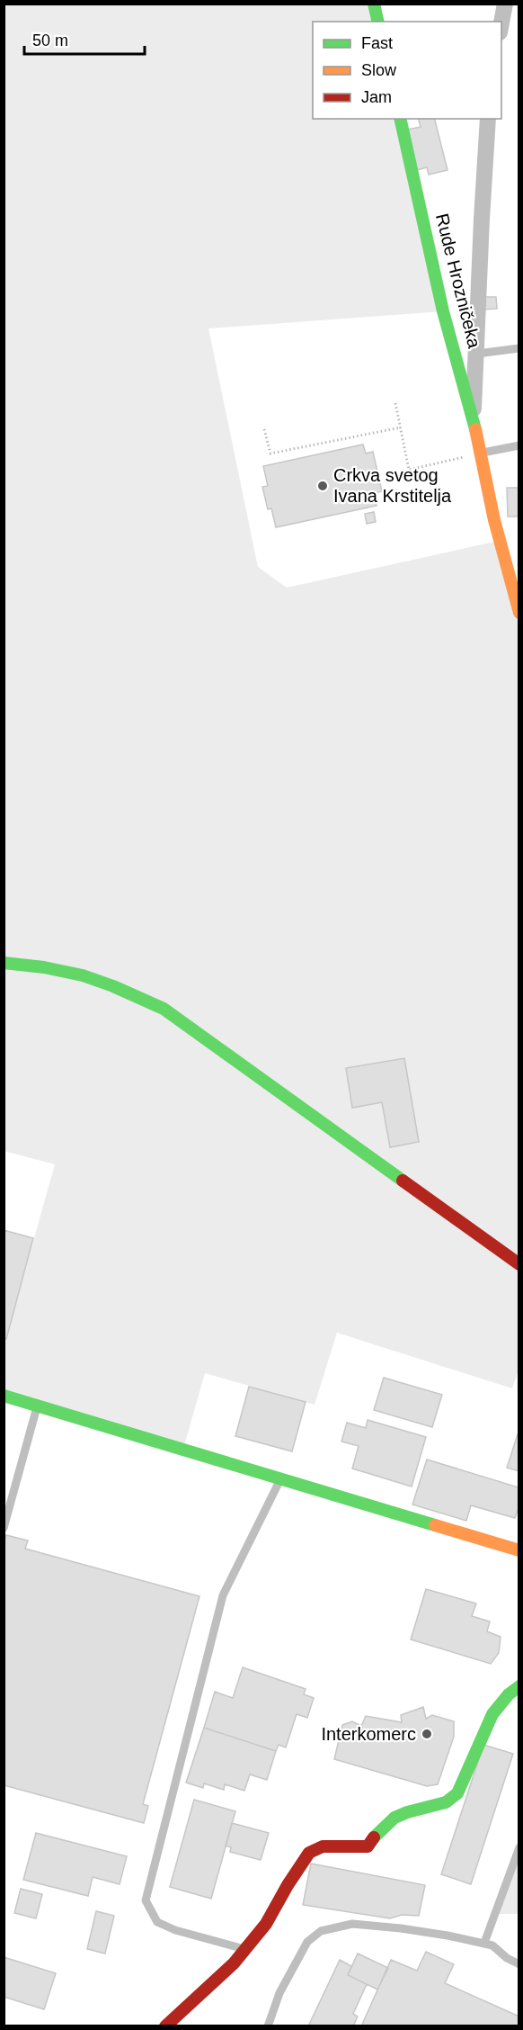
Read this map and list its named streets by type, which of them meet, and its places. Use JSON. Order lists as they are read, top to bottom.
{
  "streets": {
    "street": ["Rude Hrozničeka"]
  },
  "places": ["Crkva svetog Ivana Krstitelja", "Interkomerc"],
  "legend": ["Fast", "Slow", "Jam"],
  "scale_bar": "50 m"
}
